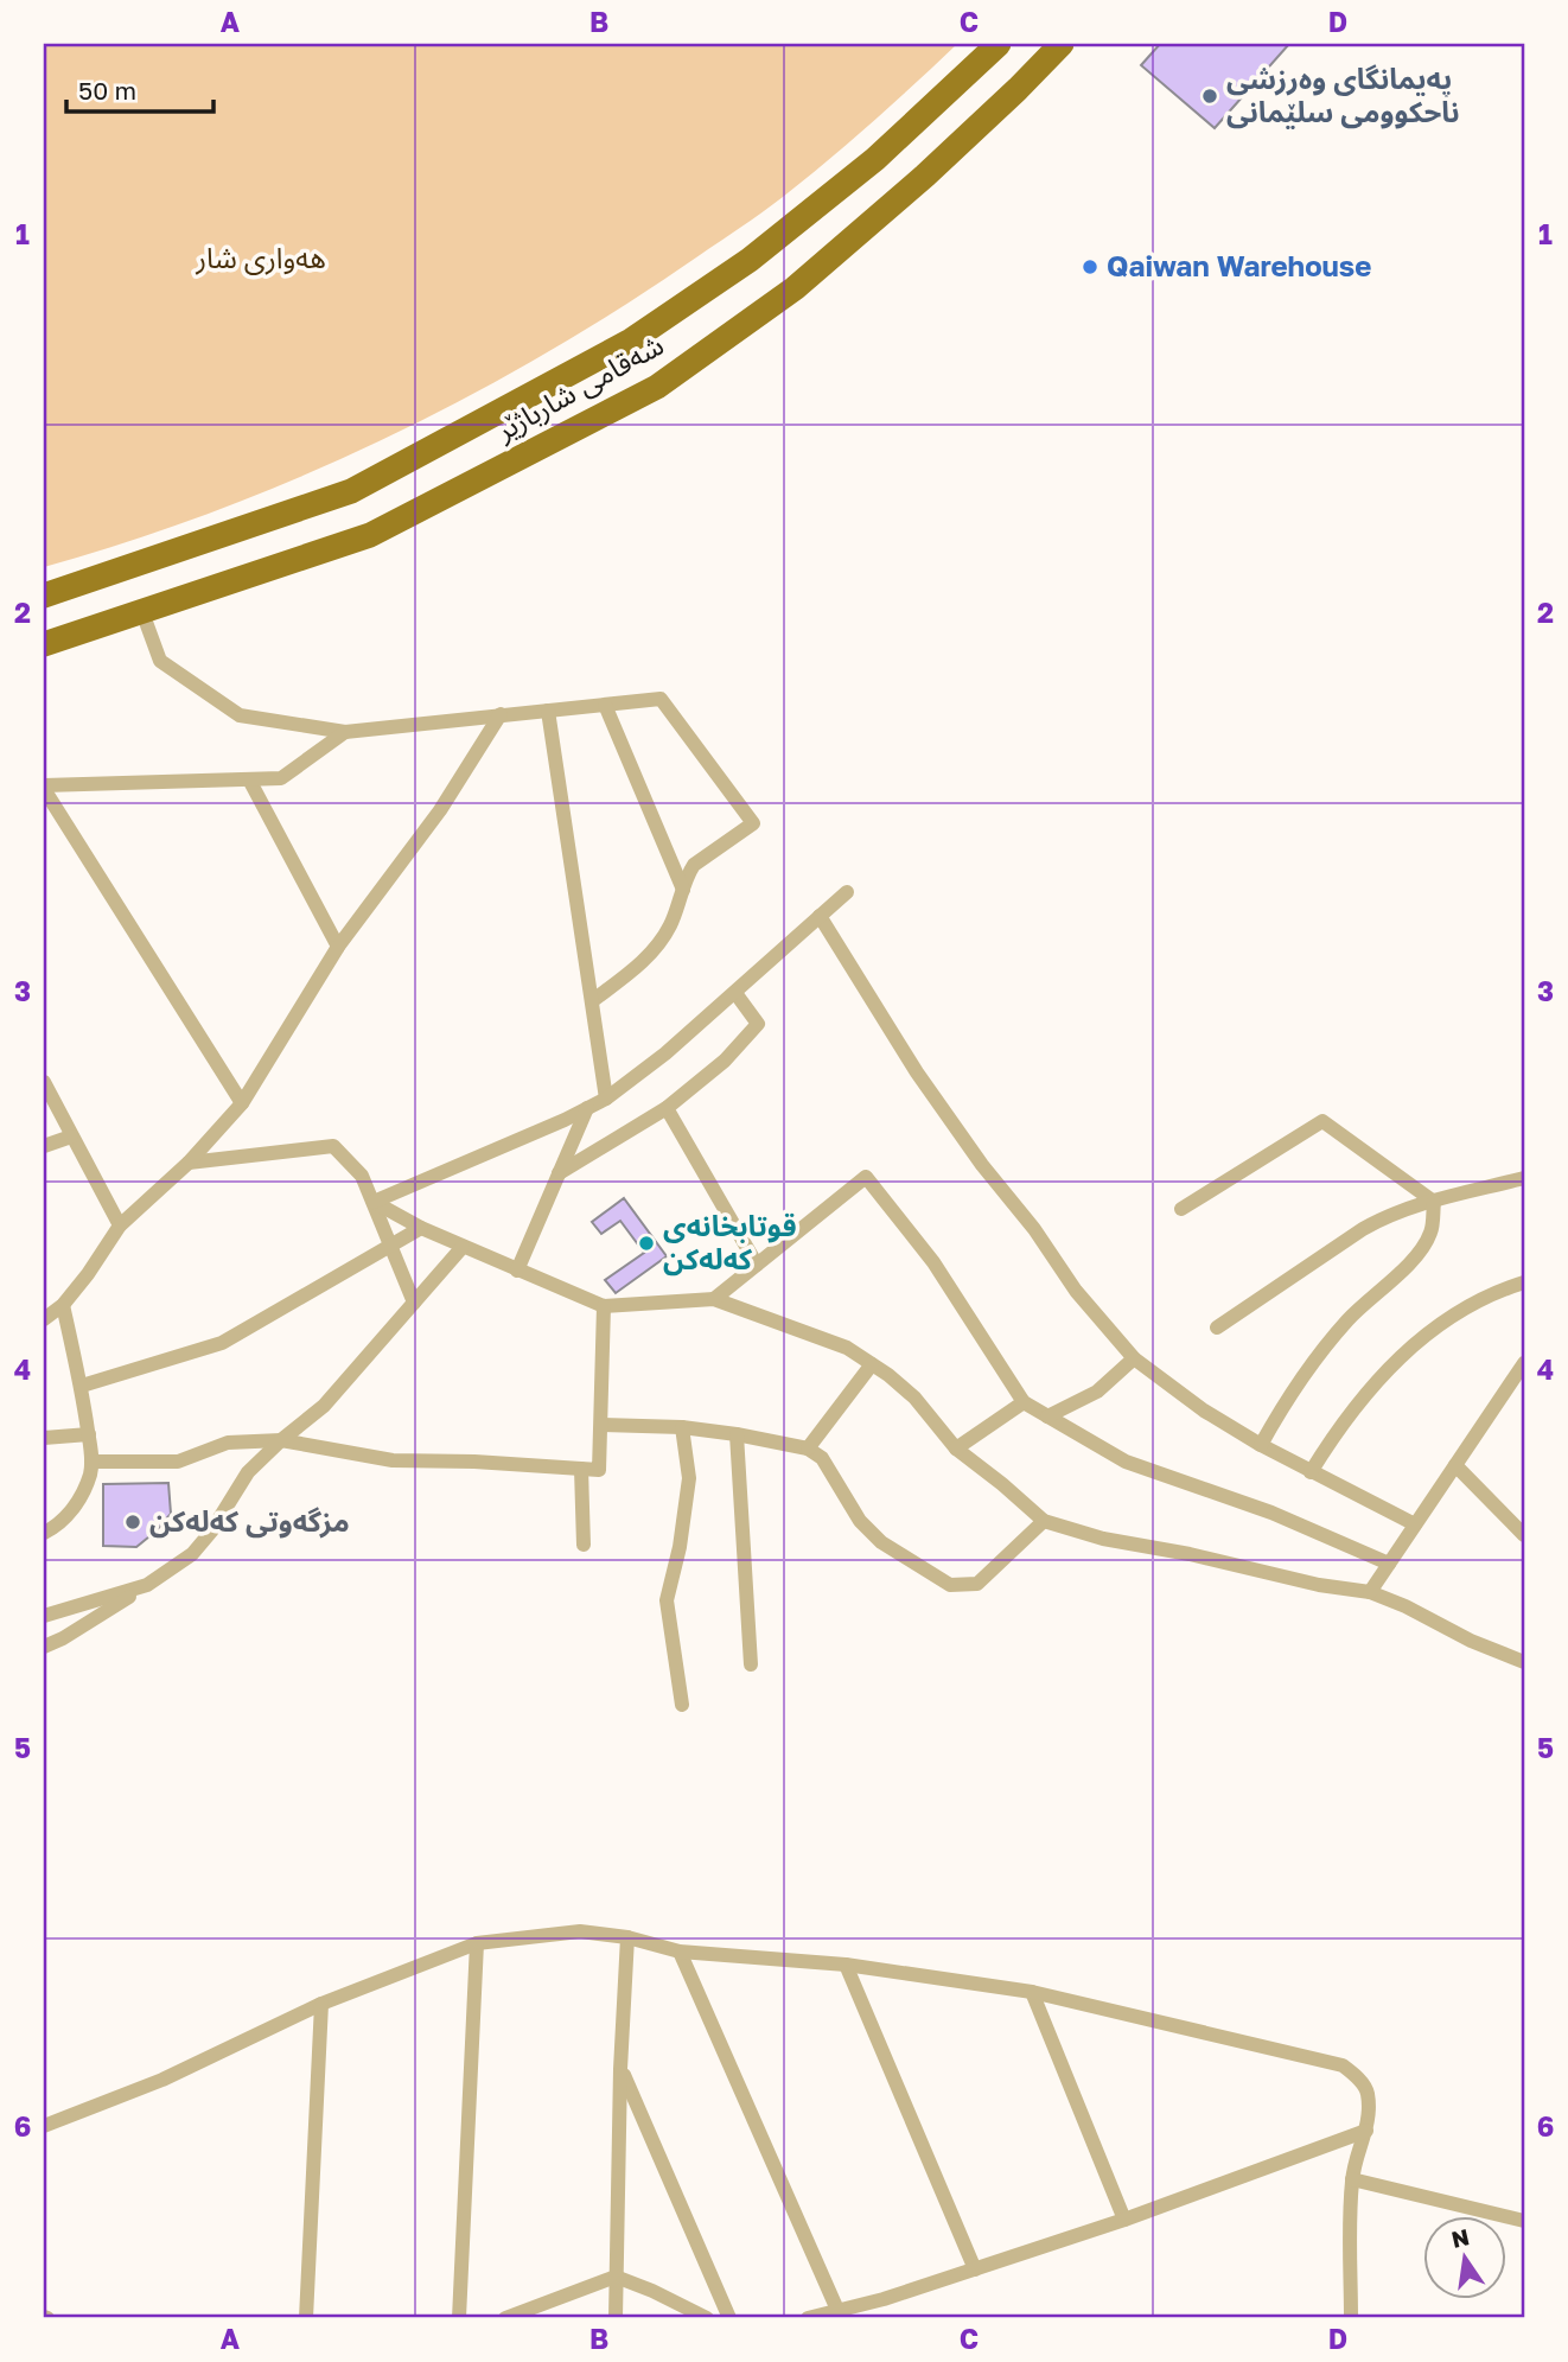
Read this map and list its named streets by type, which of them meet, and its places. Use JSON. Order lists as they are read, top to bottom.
{
  "streets": {
    "main road": ["شەقامی شارباژێر"]
  },
  "parks": ["هەواری شار"],
  "places": [
    "پەیمانگای وەرزشی ناحکوومی سلێمانی",
    "Qaiwan Warehouse",
    "قوتابخانەی کەلەکن",
    "مزگەوتی کەلەکن"
  ],
  "scale_bar": "50 m",
  "north": "top",
  "grid": {
    "columns": [
      "A",
      "B",
      "C",
      "D"
    ],
    "rows": [
      "1",
      "2",
      "3",
      "4",
      "5",
      "6"
    ]
  }
}
